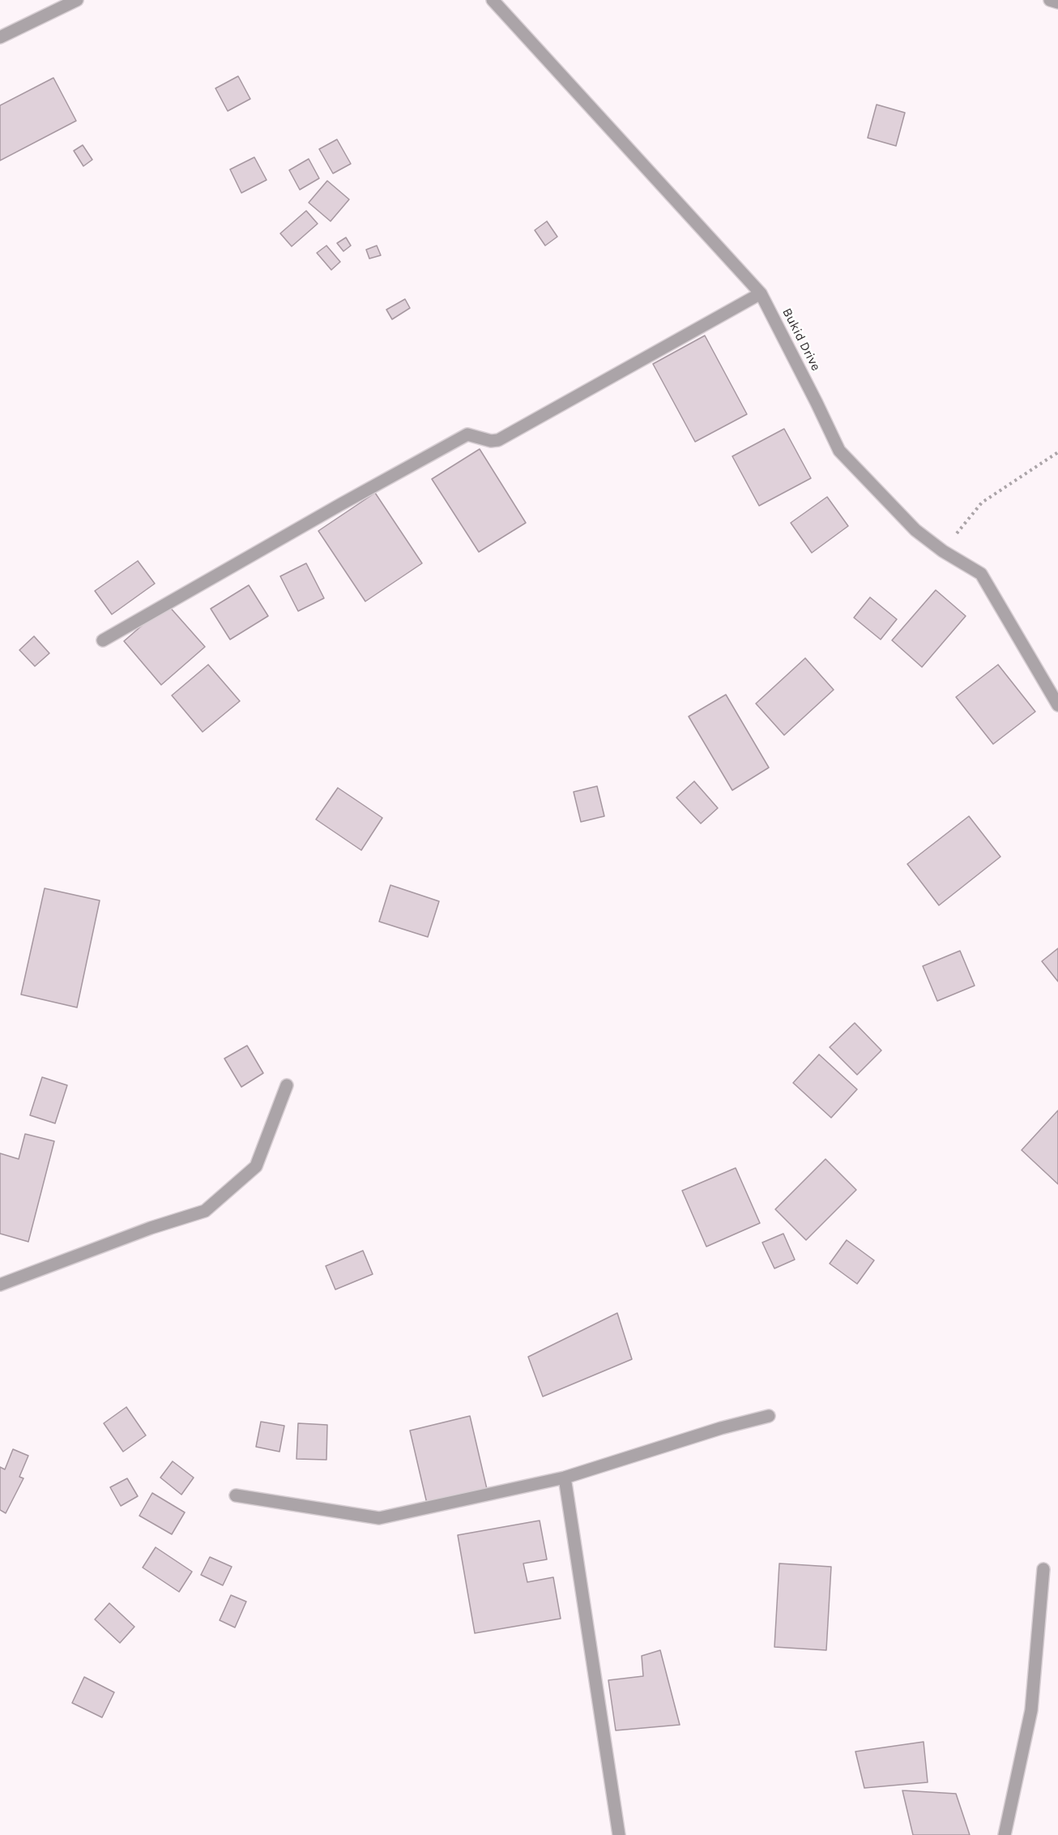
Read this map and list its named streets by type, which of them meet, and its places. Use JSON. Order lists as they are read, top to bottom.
{
  "streets": {
    "street": ["Bukid Drive"]
  }
}
